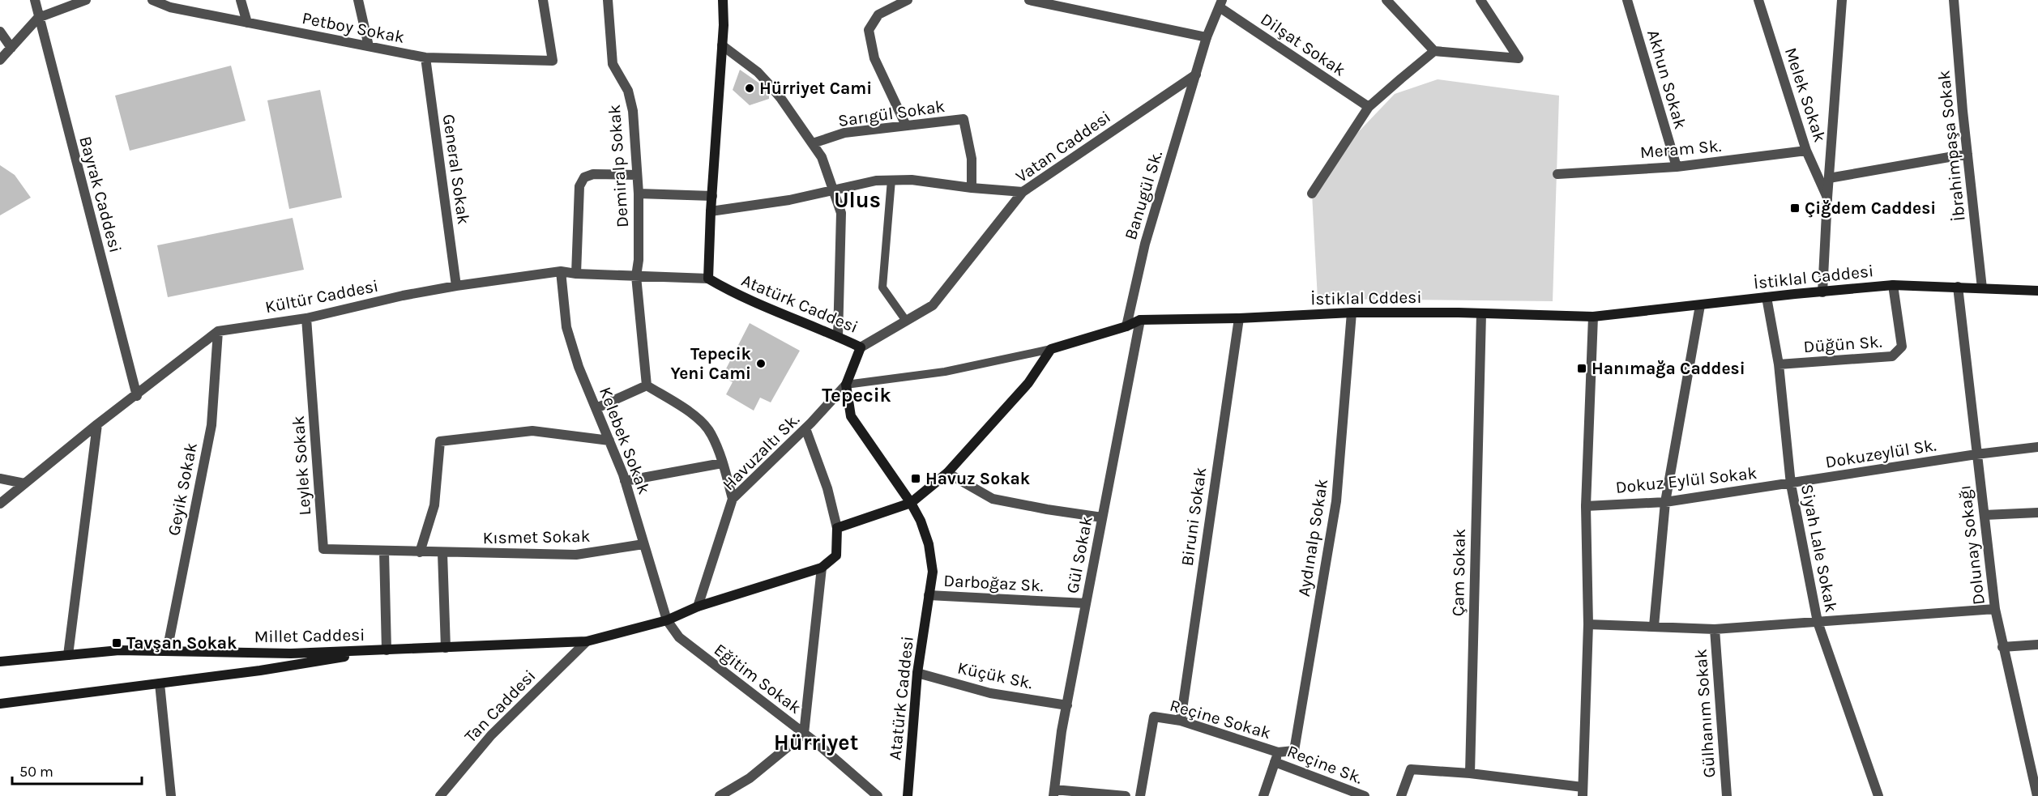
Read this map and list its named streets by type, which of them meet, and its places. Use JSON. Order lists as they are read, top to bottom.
{
  "streets": {
    "main road": [
      "İstiklal Caddesi",
      "İstiklal Cddesi",
      "Atatürk Caddesi",
      "Millet Caddesi"
    ],
    "street": [
      "Petboy Sokak",
      "Dilşat Sokak",
      "Akhun Sokak",
      "Melek Sokak",
      "Sarıgül Sokak",
      "İbrahimpaşa Sokak",
      "Vatan Caddesi",
      "Meram Sk.",
      "Demiralp Sokak",
      "General Sokak",
      "Bayrak Caddesi",
      "Banugül Sk.",
      "Kültür Caddesi",
      "Düğün Sk.",
      "Kelebek Sokak",
      "Havuzaltı Sk.",
      "Dokuzeylül Sk.",
      "Leylek Sokak",
      "Dokuz Eylül Sokak",
      "Geyik Sokak",
      "Biruni Sokak",
      "Kısmet Sokak",
      "Aydınalp Sokak",
      "Dolunay Sokağı",
      "Siyah Lale Sokak",
      "Gül Sokak",
      "Çam Sokak",
      "Darboğaz Sk.",
      "Küçük Sk.",
      "Eğitim Sokak",
      "Tan Caddesi",
      "Gülhanım Sokak",
      "Reçine Sokak",
      "Reçine Sk."
    ]
  },
  "crossings": [
    ["Petboy Sokak", "General Sokak"],
    ["Akhun Sokak", "Meram Sk."],
    ["Melek Sokak", "Meram Sk."],
    ["İbrahimpaşa Sokak", "İstiklal Caddesi"],
    ["Vatan Caddesi", "Banugül Sk."],
    ["Vatan Caddesi", "Atatürk Caddesi"],
    ["Demiralp Sokak", "Kültür Caddesi"],
    ["General Sokak", "Kültür Caddesi"],
    ["İstiklal Caddesi", "İstiklal Cddesi"],
    ["İstiklal Caddesi", "Düğün Sk."],
    ["İstiklal Caddesi", "Dolunay Sokağı"],
    ["İstiklal Caddesi", "Siyah Lale Sokak"],
    ["Kültür Caddesi", "Atatürk Caddesi"],
    ["Kültür Caddesi", "Kelebek Sokak"],
    ["Kültür Caddesi", "Leylek Sokak"],
    ["Kültür Caddesi", "Geyik Sokak"],
    ["İstiklal Cddesi", "Biruni Sokak"],
    ["İstiklal Cddesi", "Aydınalp Sokak"],
    ["İstiklal Cddesi", "Gül Sokak"],
    ["İstiklal Cddesi", "Çam Sokak"],
    ["Atatürk Caddesi", "Havuzaltı Sk."],
    ["Atatürk Caddesi", "Darboğaz Sk."],
    ["Atatürk Caddesi", "Küçük Sk."],
    ["Düğün Sk.", "Siyah Lale Sokak"],
    ["Kelebek Sokak", "Kısmet Sokak"],
    ["Kelebek Sokak", "Eğitim Sokak"],
    ["Dokuzeylül Sk.", "Dokuz Eylül Sokak"],
    ["Dokuzeylül Sk.", "Dolunay Sokağı"],
    ["Dokuzeylül Sk.", "Siyah Lale Sokak"],
    ["Leylek Sokak", "Kısmet Sokak"],
    ["Dokuz Eylül Sokak", "Siyah Lale Sokak"],
    ["Geyik Sokak", "Millet Caddesi"],
    ["Biruni Sokak", "Reçine Sokak"],
    ["Aydınalp Sokak", "Reçine Sokak"],
    ["Gül Sokak", "Darboğaz Sk."],
    ["Gül Sokak", "Küçük Sk."]
  ],
  "districts": ["Ulus", "Tepecik", "Hürriyet"],
  "places": {
    "other": ["Hürriyet Cami", "Tepecik Yeni Cami"],
    "transit": [
      "Çiğdem Caddesi",
      "Hanımağa Caddesi",
      "Havuz Sokak",
      "Tavşan Sokak"
    ]
  },
  "scale_bar": "50 m"
}
